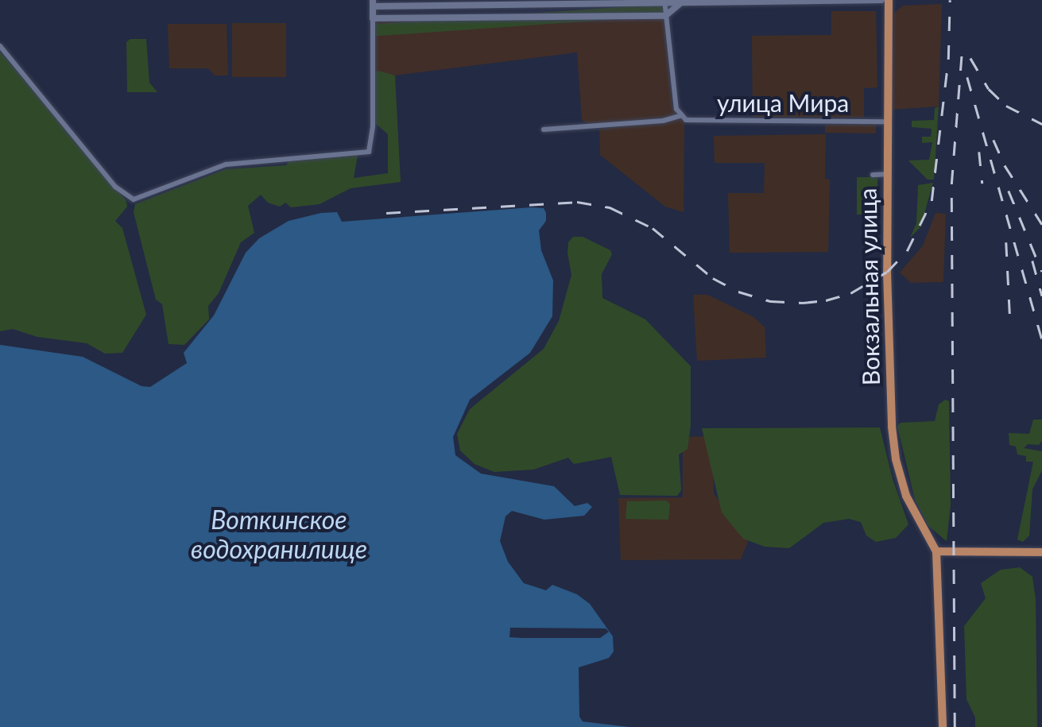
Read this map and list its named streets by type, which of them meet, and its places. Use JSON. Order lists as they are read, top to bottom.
{
  "streets": {
    "main road": ["Вокзальная улица"],
    "street": ["улица Мира"]
  },
  "crossings": [
    ["улица Мира", "Вокзальная улица"]
  ],
  "water": ["Воткинское водохранилище"]
}
